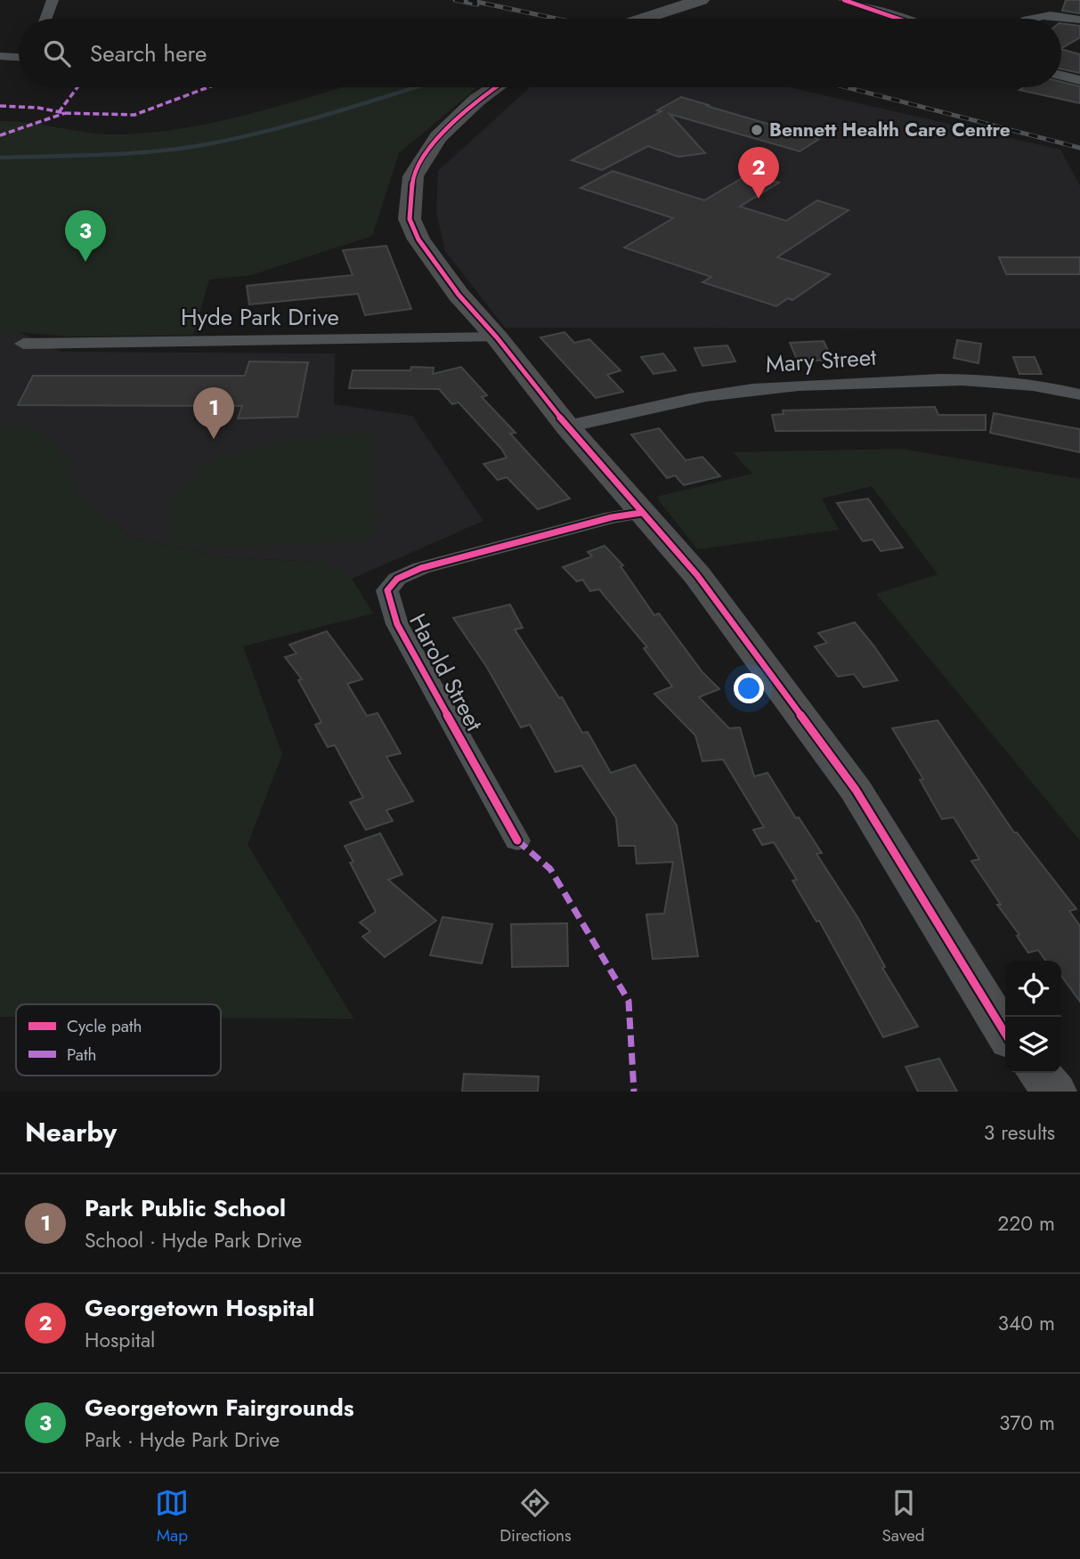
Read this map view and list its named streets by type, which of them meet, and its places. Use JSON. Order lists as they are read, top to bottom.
{
  "streets": {
    "street": ["Hyde Park Drive", "Mary Street", "Harold Street"]
  },
  "places": ["Bennett Health Care Centre"],
  "legend": ["Cycle path", "Path"],
  "page": {
    "search": "Search here",
    "pins": ["2", "3", "1"],
    "heading": ["Nearby", "3 results"],
    "list": [
      {
        "mark": "1",
        "name": "Park Public School",
        "note": "School · Hyde Park Drive",
        "value": "220 m"
      },
      {
        "mark": "2",
        "name": "Georgetown Hospital",
        "note": "Hospital",
        "value": "340 m"
      },
      {
        "mark": "3",
        "name": "Georgetown Fairgrounds",
        "note": "Park · Hyde Park Drive",
        "value": "370 m"
      }
    ],
    "nav": ["Map", "Directions", "Saved"]
  }
}
